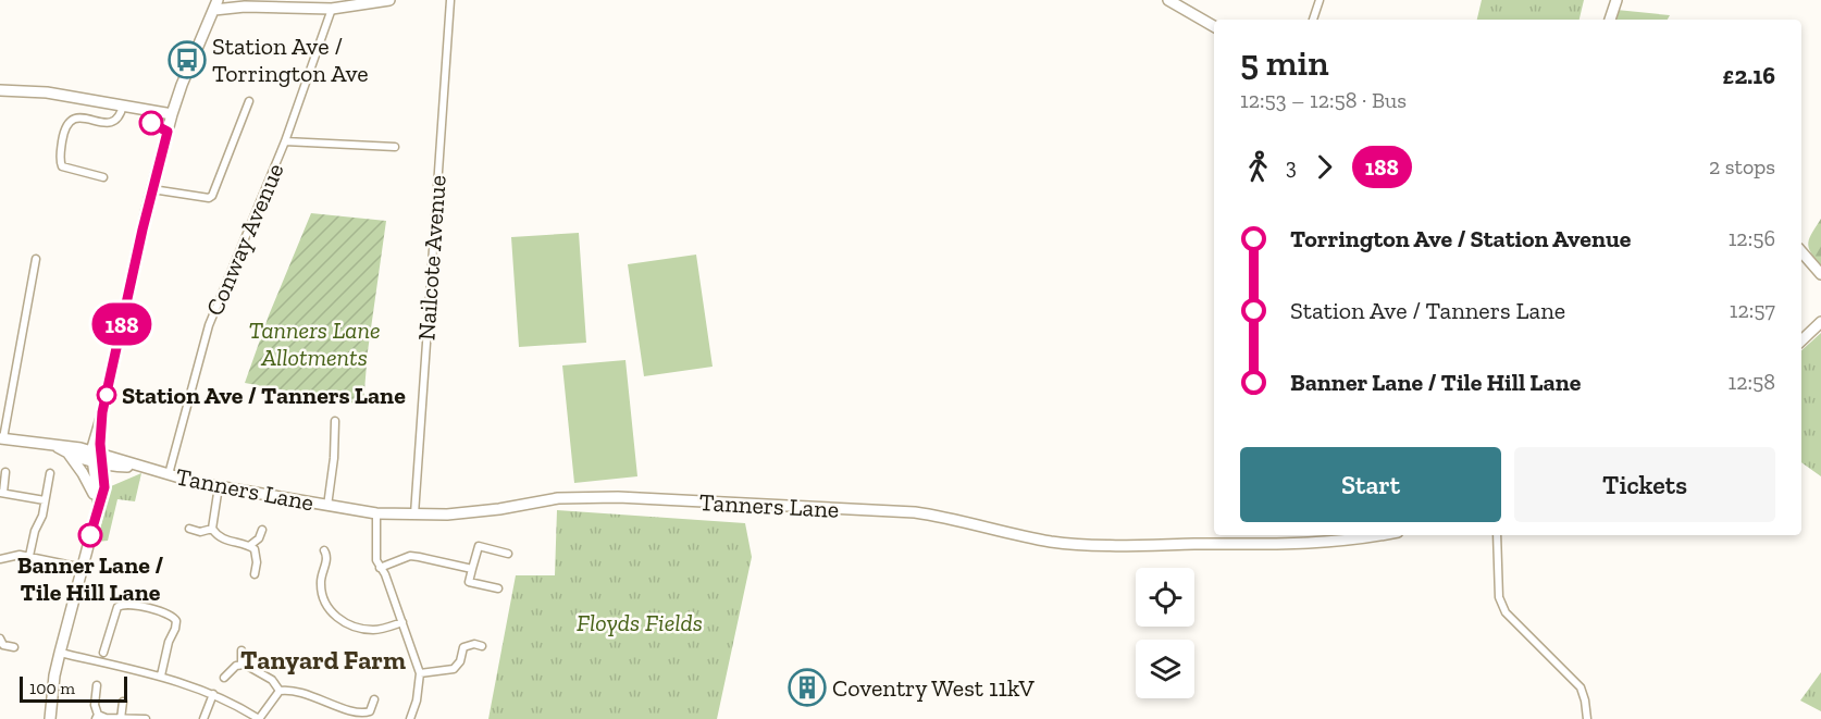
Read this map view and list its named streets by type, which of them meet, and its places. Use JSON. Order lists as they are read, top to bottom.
{
  "streets": {
    "main road": ["Tanners Lane"],
    "street": ["Conway Avenue", "Nailcote Avenue"]
  },
  "crossings": [
    ["Conway Avenue", "Tanners Lane"],
    ["Nailcote Avenue", "Tanners Lane"]
  ],
  "districts": ["Tanyard Farm"],
  "parks": ["Tanners Lane Allotments", "Floyds Fields"],
  "places": {
    "bus stop": ["Station Ave / Torrington Ave"],
    "other": ["Station Ave / Tanners Lane", "Banner Lane / Tile Hill Lane"],
    "building": ["Coventry West 11kV"]
  },
  "lines": ["bus line 188"],
  "scale_bar": "100 m",
  "page": {
    "on_map": "188",
    "heading": ["5 min", "12:53 – 12:58 · Bus", "£2.16"],
    "legs": ["3", "188", "2 stops"],
    "list": [
      {
        "name": "Torrington Ave / Station Avenue",
        "value": "12:56"
      },
      {
        "name": "Station Ave / Tanners Lane",
        "value": "12:57"
      },
      {
        "name": "Banner Lane / Tile Hill Lane",
        "value": "12:58"
      }
    ],
    "buttons": ["Start", "Tickets"],
    "scale": "100 m"
  }
}
